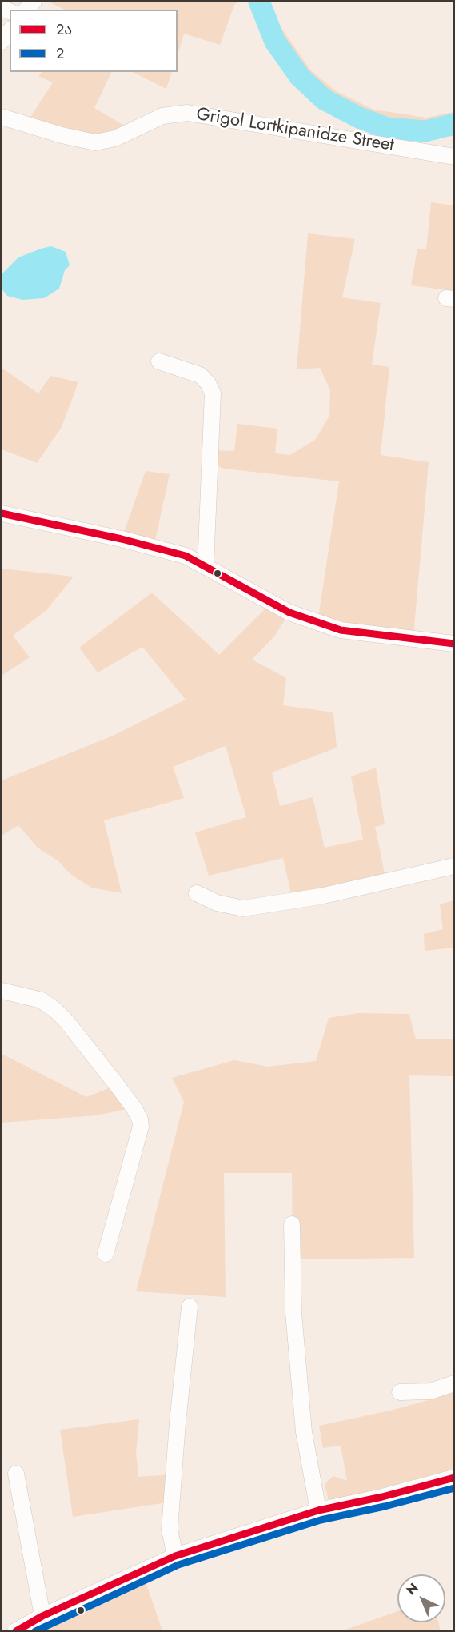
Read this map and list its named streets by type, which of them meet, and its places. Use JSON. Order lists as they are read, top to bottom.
{
  "streets": {
    "street": ["Grigol Lortkipanidze Street"]
  },
  "lines": ["transit line 2ა", "transit line 2"],
  "legend": ["2ა", "2"],
  "north": "top left"
}
